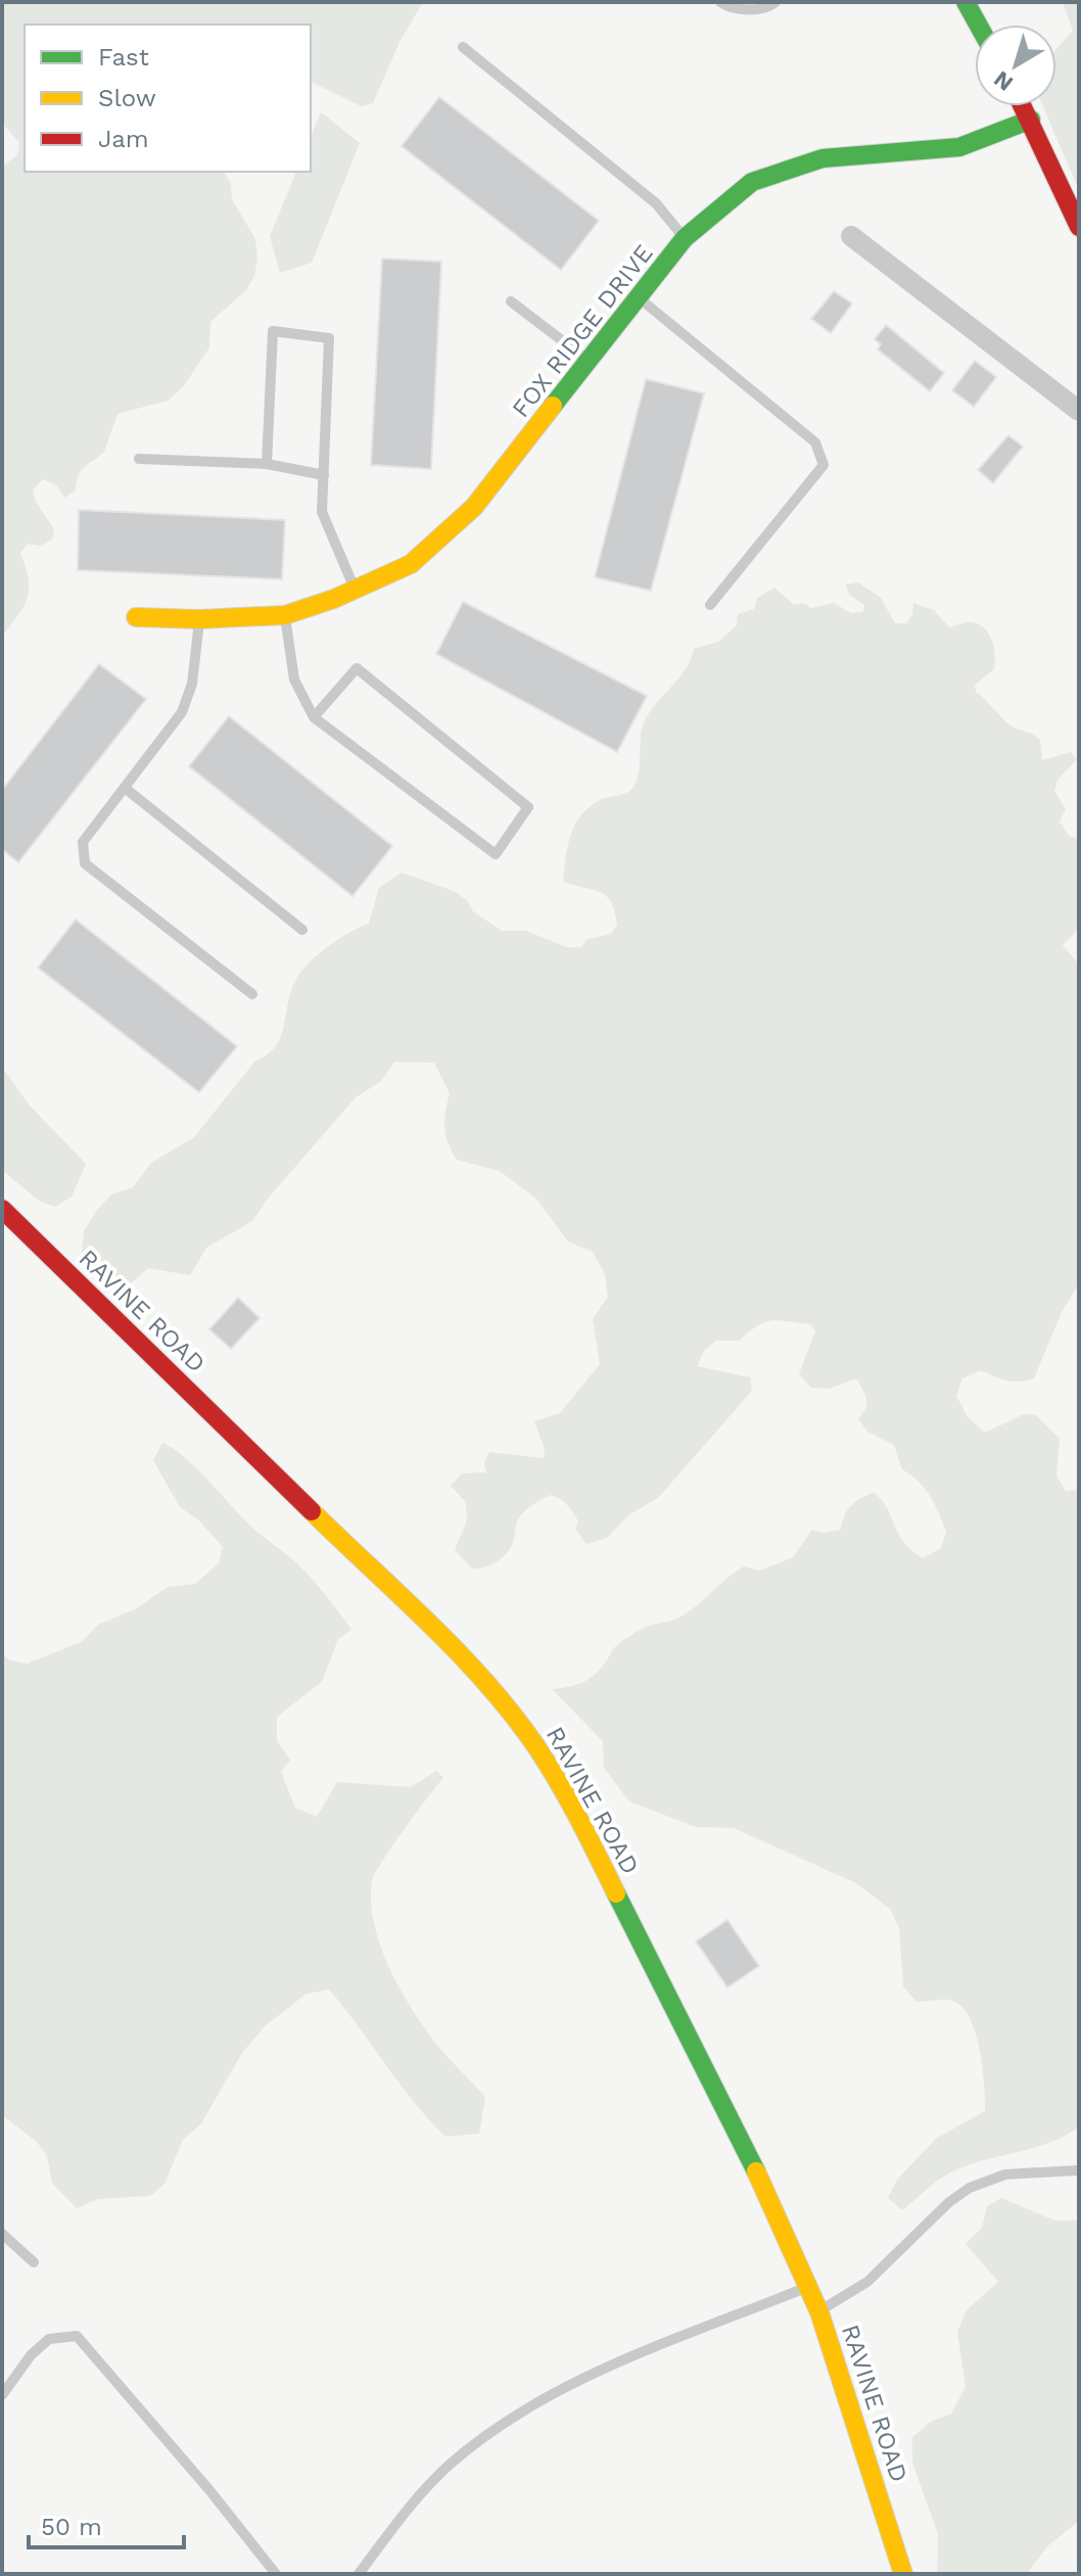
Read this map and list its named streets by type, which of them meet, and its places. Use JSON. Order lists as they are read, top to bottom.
{
  "streets": {
    "street": ["FOX RIDGE DRIVE", "RAVINE ROAD"]
  },
  "legend": ["Fast", "Slow", "Jam"],
  "scale_bar": "50 m",
  "north": "bottom left"
}
